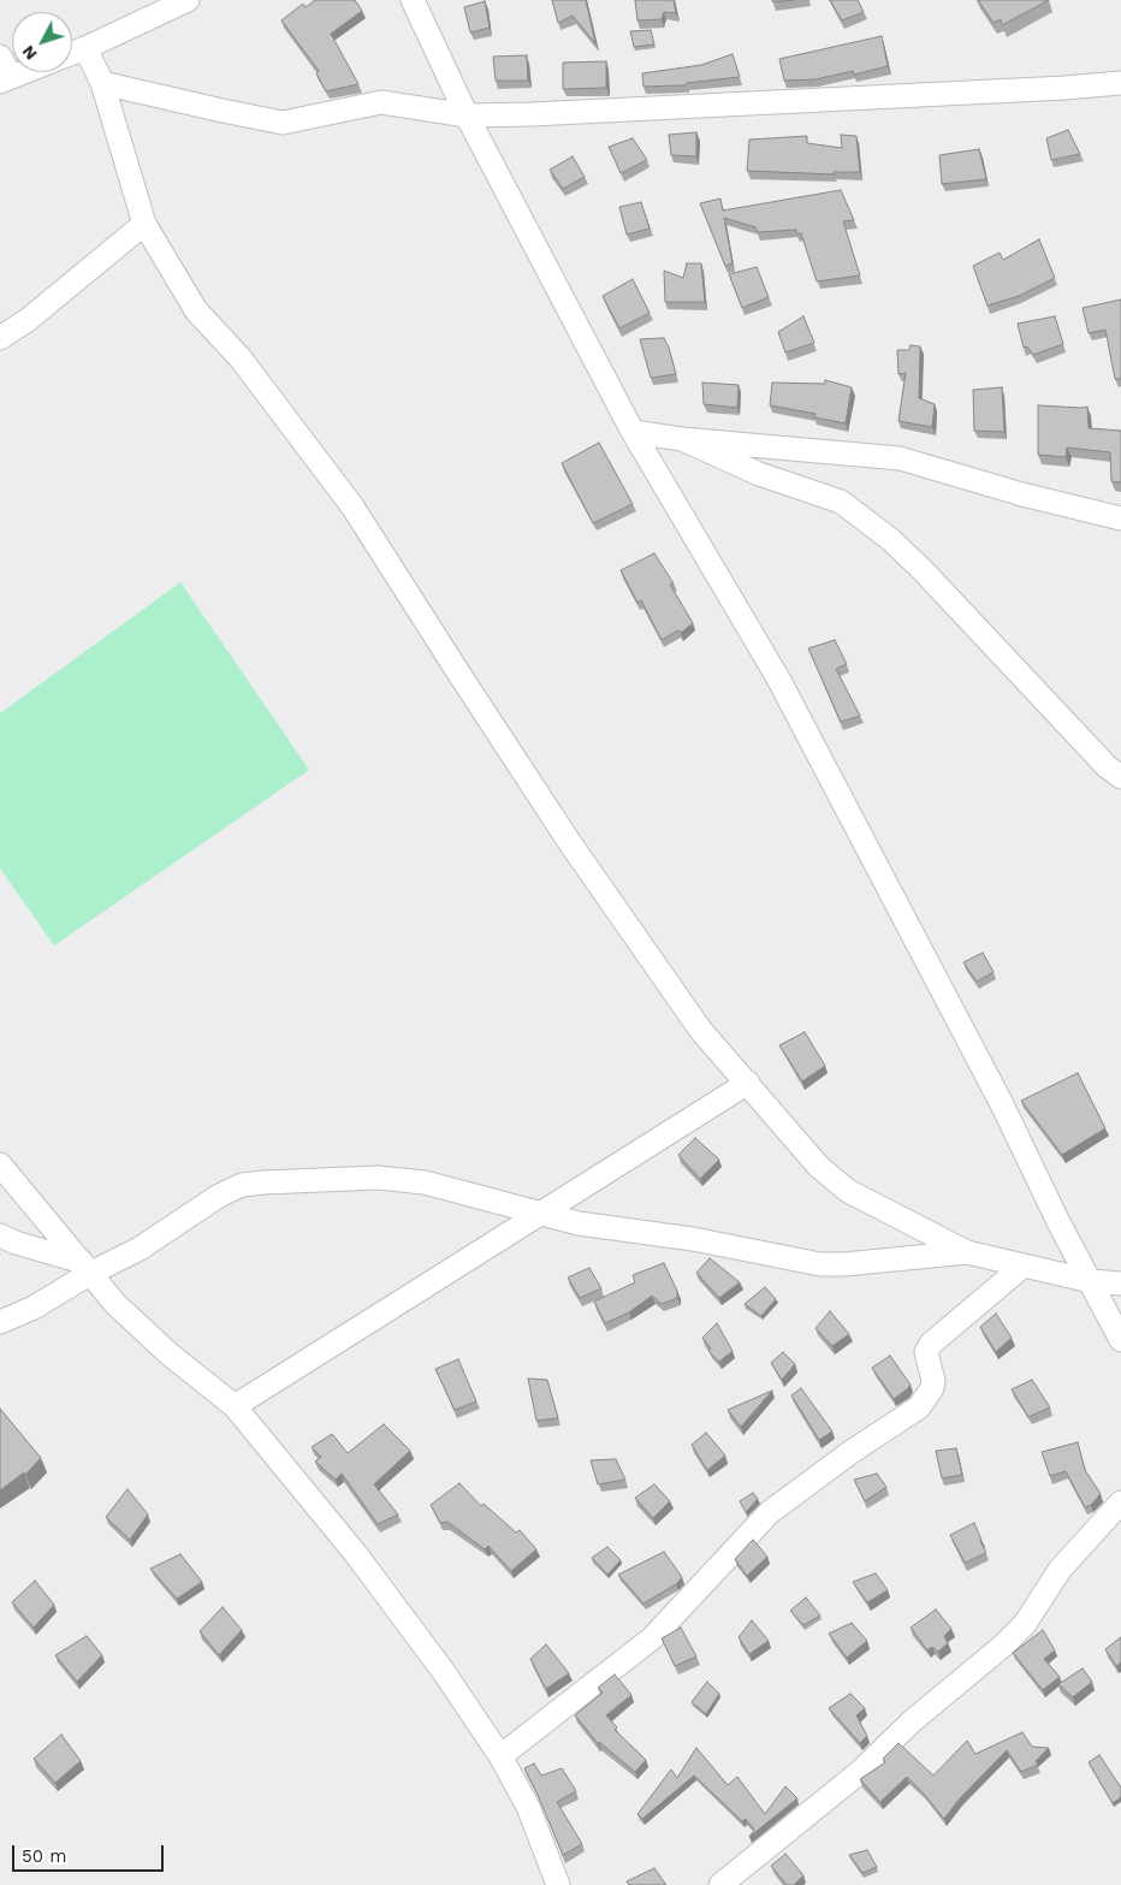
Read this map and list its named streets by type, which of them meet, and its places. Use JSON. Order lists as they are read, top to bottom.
{
  "scale_bar": "50 m",
  "north": "bottom left"
}
